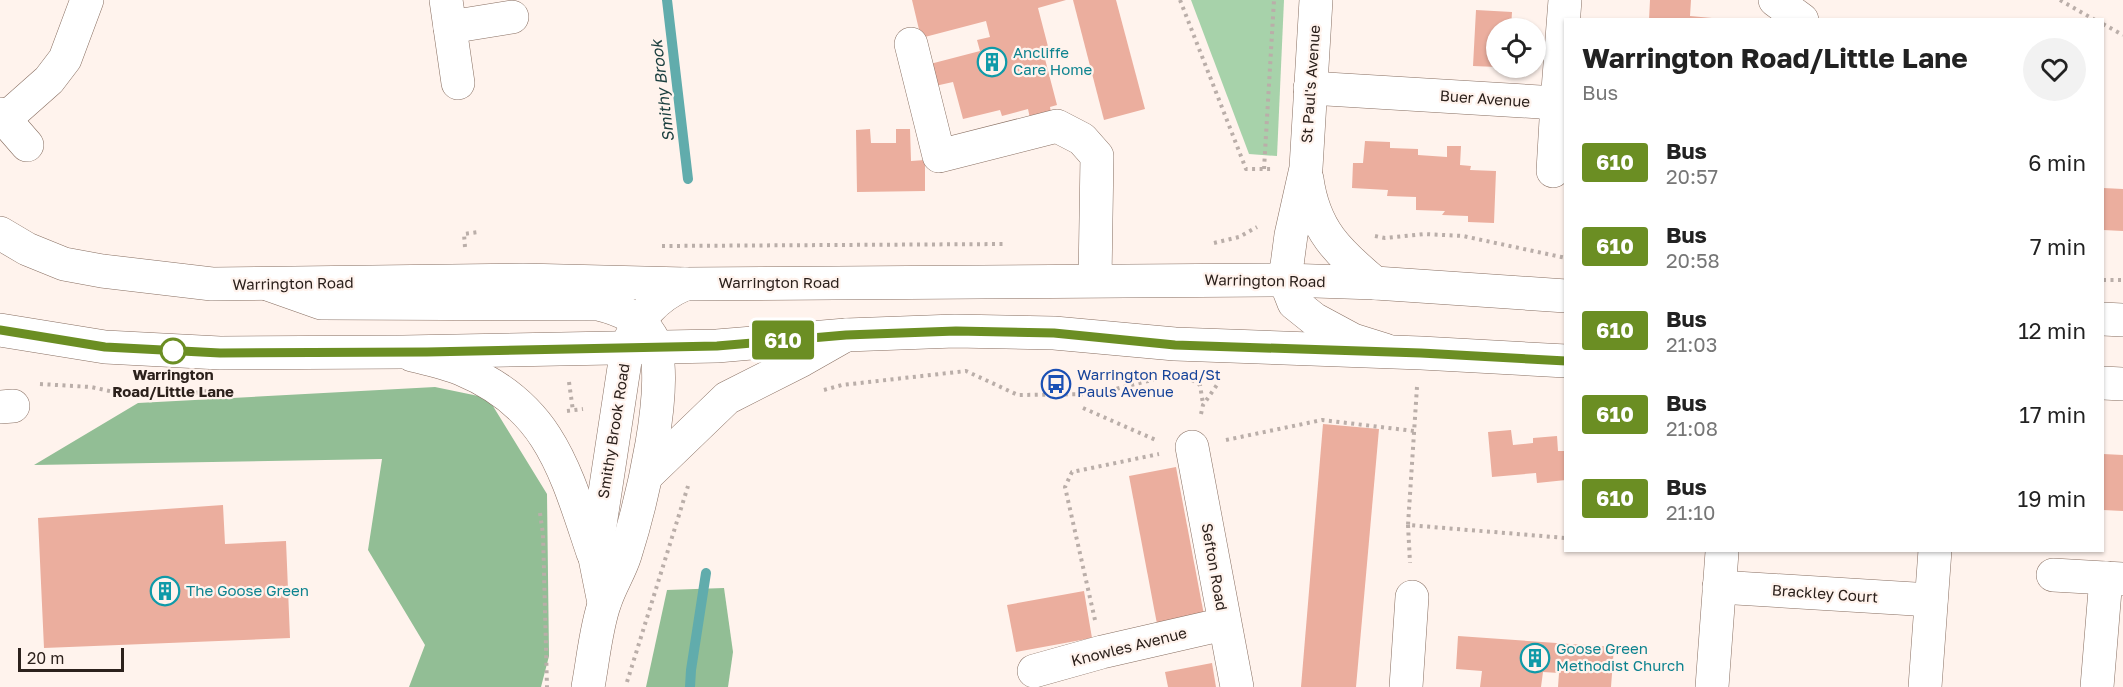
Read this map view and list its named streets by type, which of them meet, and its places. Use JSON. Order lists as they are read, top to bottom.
{
  "streets": {
    "main road": [
      "St Paul's Avenue",
      "Buer Avenue",
      "Warrington Road",
      "Smithy Brook Road",
      "Sefton Road",
      "Brackley Court",
      "Knowles Avenue"
    ]
  },
  "crossings": [
    ["St Paul's Avenue", "Buer Avenue"],
    ["St Paul's Avenue", "Warrington Road"],
    ["Sefton Road", "Knowles Avenue"]
  ],
  "water": ["Smithy Brook"],
  "places": {
    "building": ["Ancliffe Care Home", "The Goose Green", "Goose Green Methodist Church"],
    "other": ["Warrington Road/Little Lane"],
    "bus stop": ["Warrington Road/St Pauls Avenue"]
  },
  "lines": ["bus line 610"],
  "scale_bar": "20 m",
  "page": {
    "on_map": "610",
    "heading": ["Warrington Road/Little Lane", "Bus"],
    "list": [
      {
        "mark": "610",
        "name": "Bus",
        "note": "20:57",
        "value": "6 min"
      },
      {
        "mark": "610",
        "name": "Bus",
        "note": "20:58",
        "value": "7 min"
      },
      {
        "mark": "610",
        "name": "Bus",
        "note": "21:03",
        "value": "12 min"
      },
      {
        "mark": "610",
        "name": "Bus",
        "note": "21:08",
        "value": "17 min"
      },
      {
        "mark": "610",
        "name": "Bus",
        "note": "21:10",
        "value": "19 min"
      }
    ],
    "scale": "20 m"
  }
}
